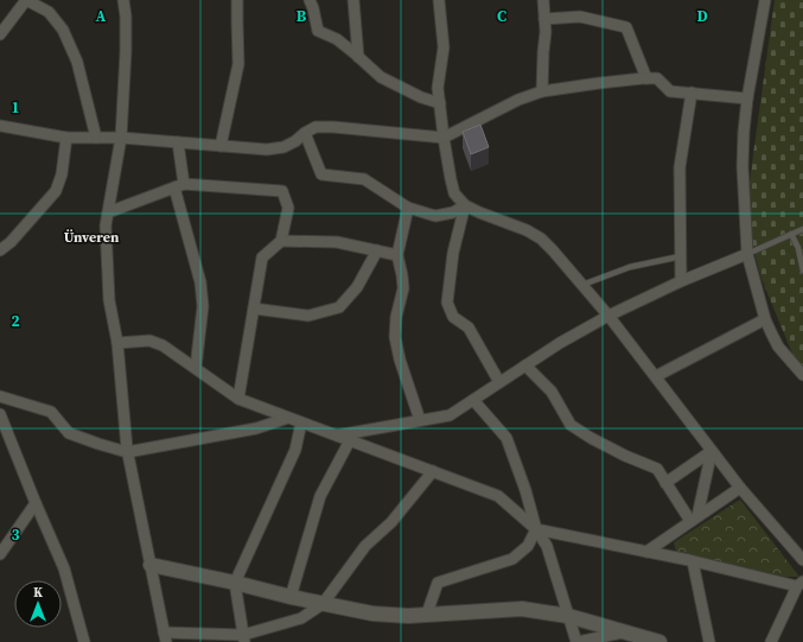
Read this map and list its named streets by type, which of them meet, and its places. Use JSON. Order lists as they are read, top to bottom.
{
  "districts": ["Ünveren"],
  "north": "top",
  "grid": {
    "columns": [
      "A",
      "B",
      "C",
      "D"
    ],
    "rows": ["1", "2", "3"]
  }
}
